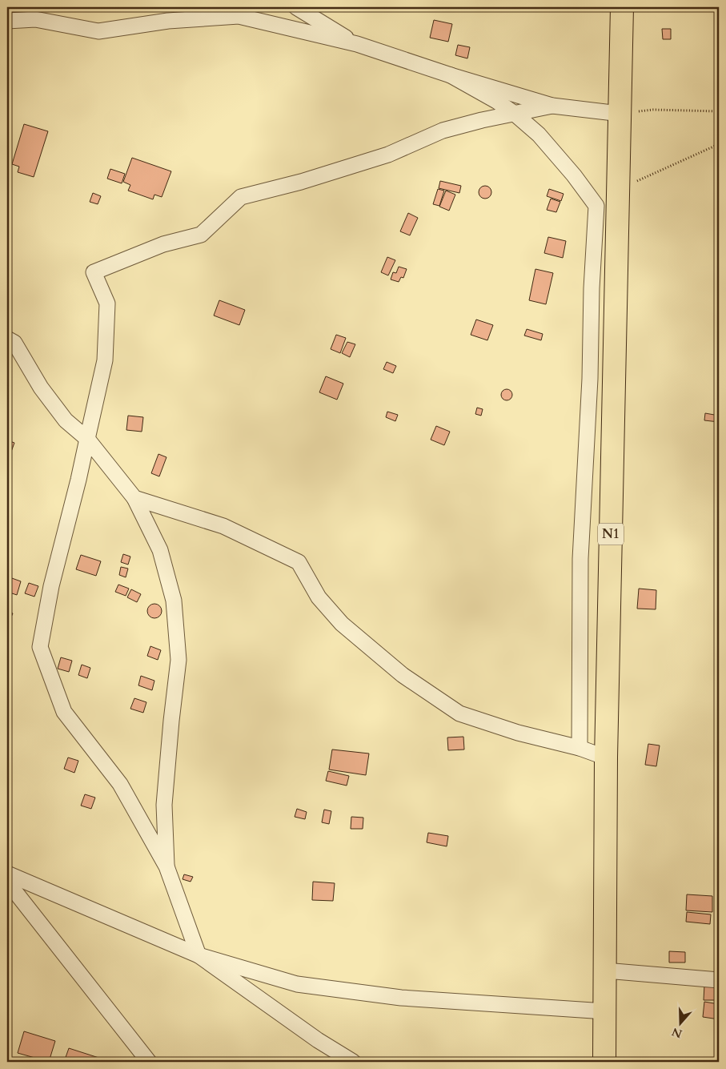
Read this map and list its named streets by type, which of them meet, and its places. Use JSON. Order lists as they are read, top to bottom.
{
  "streets": {
    "main road": ["N1"]
  },
  "north": "bottom"
}
